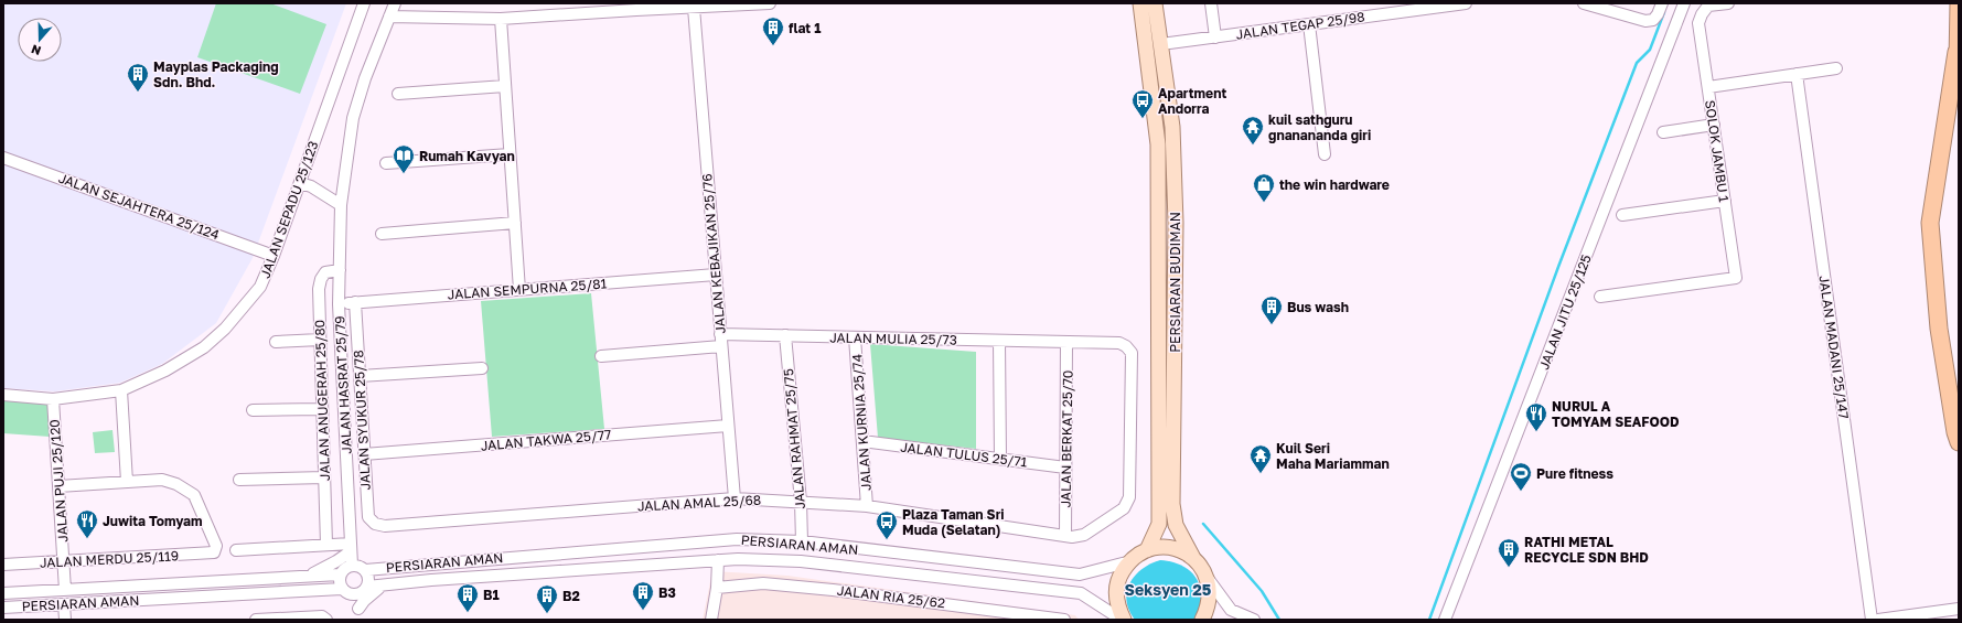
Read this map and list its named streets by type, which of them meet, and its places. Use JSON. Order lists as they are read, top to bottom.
{
  "streets": {
    "main road": ["PERSIARAN BUDIMAN"],
    "street": [
      "JALAN TEGAP 25/98",
      "SOLOK JAMBU 1",
      "JALAN SEJAHTERA 25/124",
      "JALAN SEPADU 25/123",
      "JALAN KEBAJIKAN 25/76",
      "JALAN SEMPURNA 25/81",
      "JALAN JITU 25/125",
      "JALAN MULIA 25/73",
      "JALAN MADANI 25/147",
      "JALAN HASRAT 25/79",
      "JALAN ANUGERAH 25/80",
      "JALAN SYUKUR 25/78",
      "JALAN KURNIA 25/74",
      "JALAN RAHMAT 25/75",
      "JALAN BERKAT 25/70",
      "JALAN TAKWA 25/77",
      "JALAN TULUS 25/71",
      "JALAN PUJI 25/120",
      "JALAN AMAL 25/68",
      "PERSIARAN AMAN",
      "JALAN MERDU 25/119",
      "JALAN RIA 25/62"
    ]
  },
  "crossings": [
    ["JALAN TEGAP 25/98", "PERSIARAN BUDIMAN"],
    ["JALAN SEJAHTERA 25/124", "JALAN SEPADU 25/123"],
    ["JALAN SEPADU 25/123", "JALAN PUJI 25/120"],
    ["JALAN KEBAJIKAN 25/76", "JALAN SEMPURNA 25/81"],
    ["JALAN KEBAJIKAN 25/76", "JALAN MULIA 25/73"],
    ["JALAN KEBAJIKAN 25/76", "JALAN TAKWA 25/77"],
    ["JALAN KEBAJIKAN 25/76", "JALAN AMAL 25/68"],
    ["JALAN SEMPURNA 25/81", "JALAN HASRAT 25/79"],
    ["JALAN SEMPURNA 25/81", "JALAN SYUKUR 25/78"],
    ["JALAN MULIA 25/73", "JALAN KURNIA 25/74"],
    ["JALAN MULIA 25/73", "JALAN RAHMAT 25/75"],
    ["JALAN MULIA 25/73", "JALAN BERKAT 25/70"],
    ["JALAN MULIA 25/73", "JALAN AMAL 25/68"],
    ["JALAN HASRAT 25/79", "JALAN ANUGERAH 25/80"],
    ["JALAN HASRAT 25/79", "PERSIARAN AMAN"],
    ["JALAN SYUKUR 25/78", "JALAN TAKWA 25/77"],
    ["JALAN SYUKUR 25/78", "JALAN AMAL 25/68"],
    ["JALAN KURNIA 25/74", "JALAN TULUS 25/71"],
    ["JALAN KURNIA 25/74", "JALAN AMAL 25/68"],
    ["JALAN RAHMAT 25/75", "JALAN AMAL 25/68"],
    ["JALAN RAHMAT 25/75", "PERSIARAN AMAN"],
    ["JALAN BERKAT 25/70", "JALAN TULUS 25/71"],
    ["JALAN BERKAT 25/70", "JALAN AMAL 25/68"],
    ["JALAN PUJI 25/120", "PERSIARAN AMAN"],
    ["JALAN PUJI 25/120", "JALAN MERDU 25/119"]
  ],
  "districts": ["Seksyen 25"],
  "places": {
    "building": [
      "flat 1",
      "Mayplas Packaging Sdn. Bhd.",
      "Bus wash",
      "RATHI METAL RECYCLE SDN BHD",
      "B3",
      "B1",
      "B2"
    ],
    "bus stop": ["Apartment Andorra", "Plaza Taman Sri Muda (Selatan)"],
    "temple": ["kuil sathguru gnanananda giri", "Kuil Seri Maha Mariamman"],
    "library": ["Rumah Kavyan"],
    "shop": ["the win hardware"],
    "restaurant": ["NURUL A TOMYAM SEAFOOD", "Juwita Tomyam"],
    "sports": ["Pure fitness"]
  },
  "north": "bottom"
}
